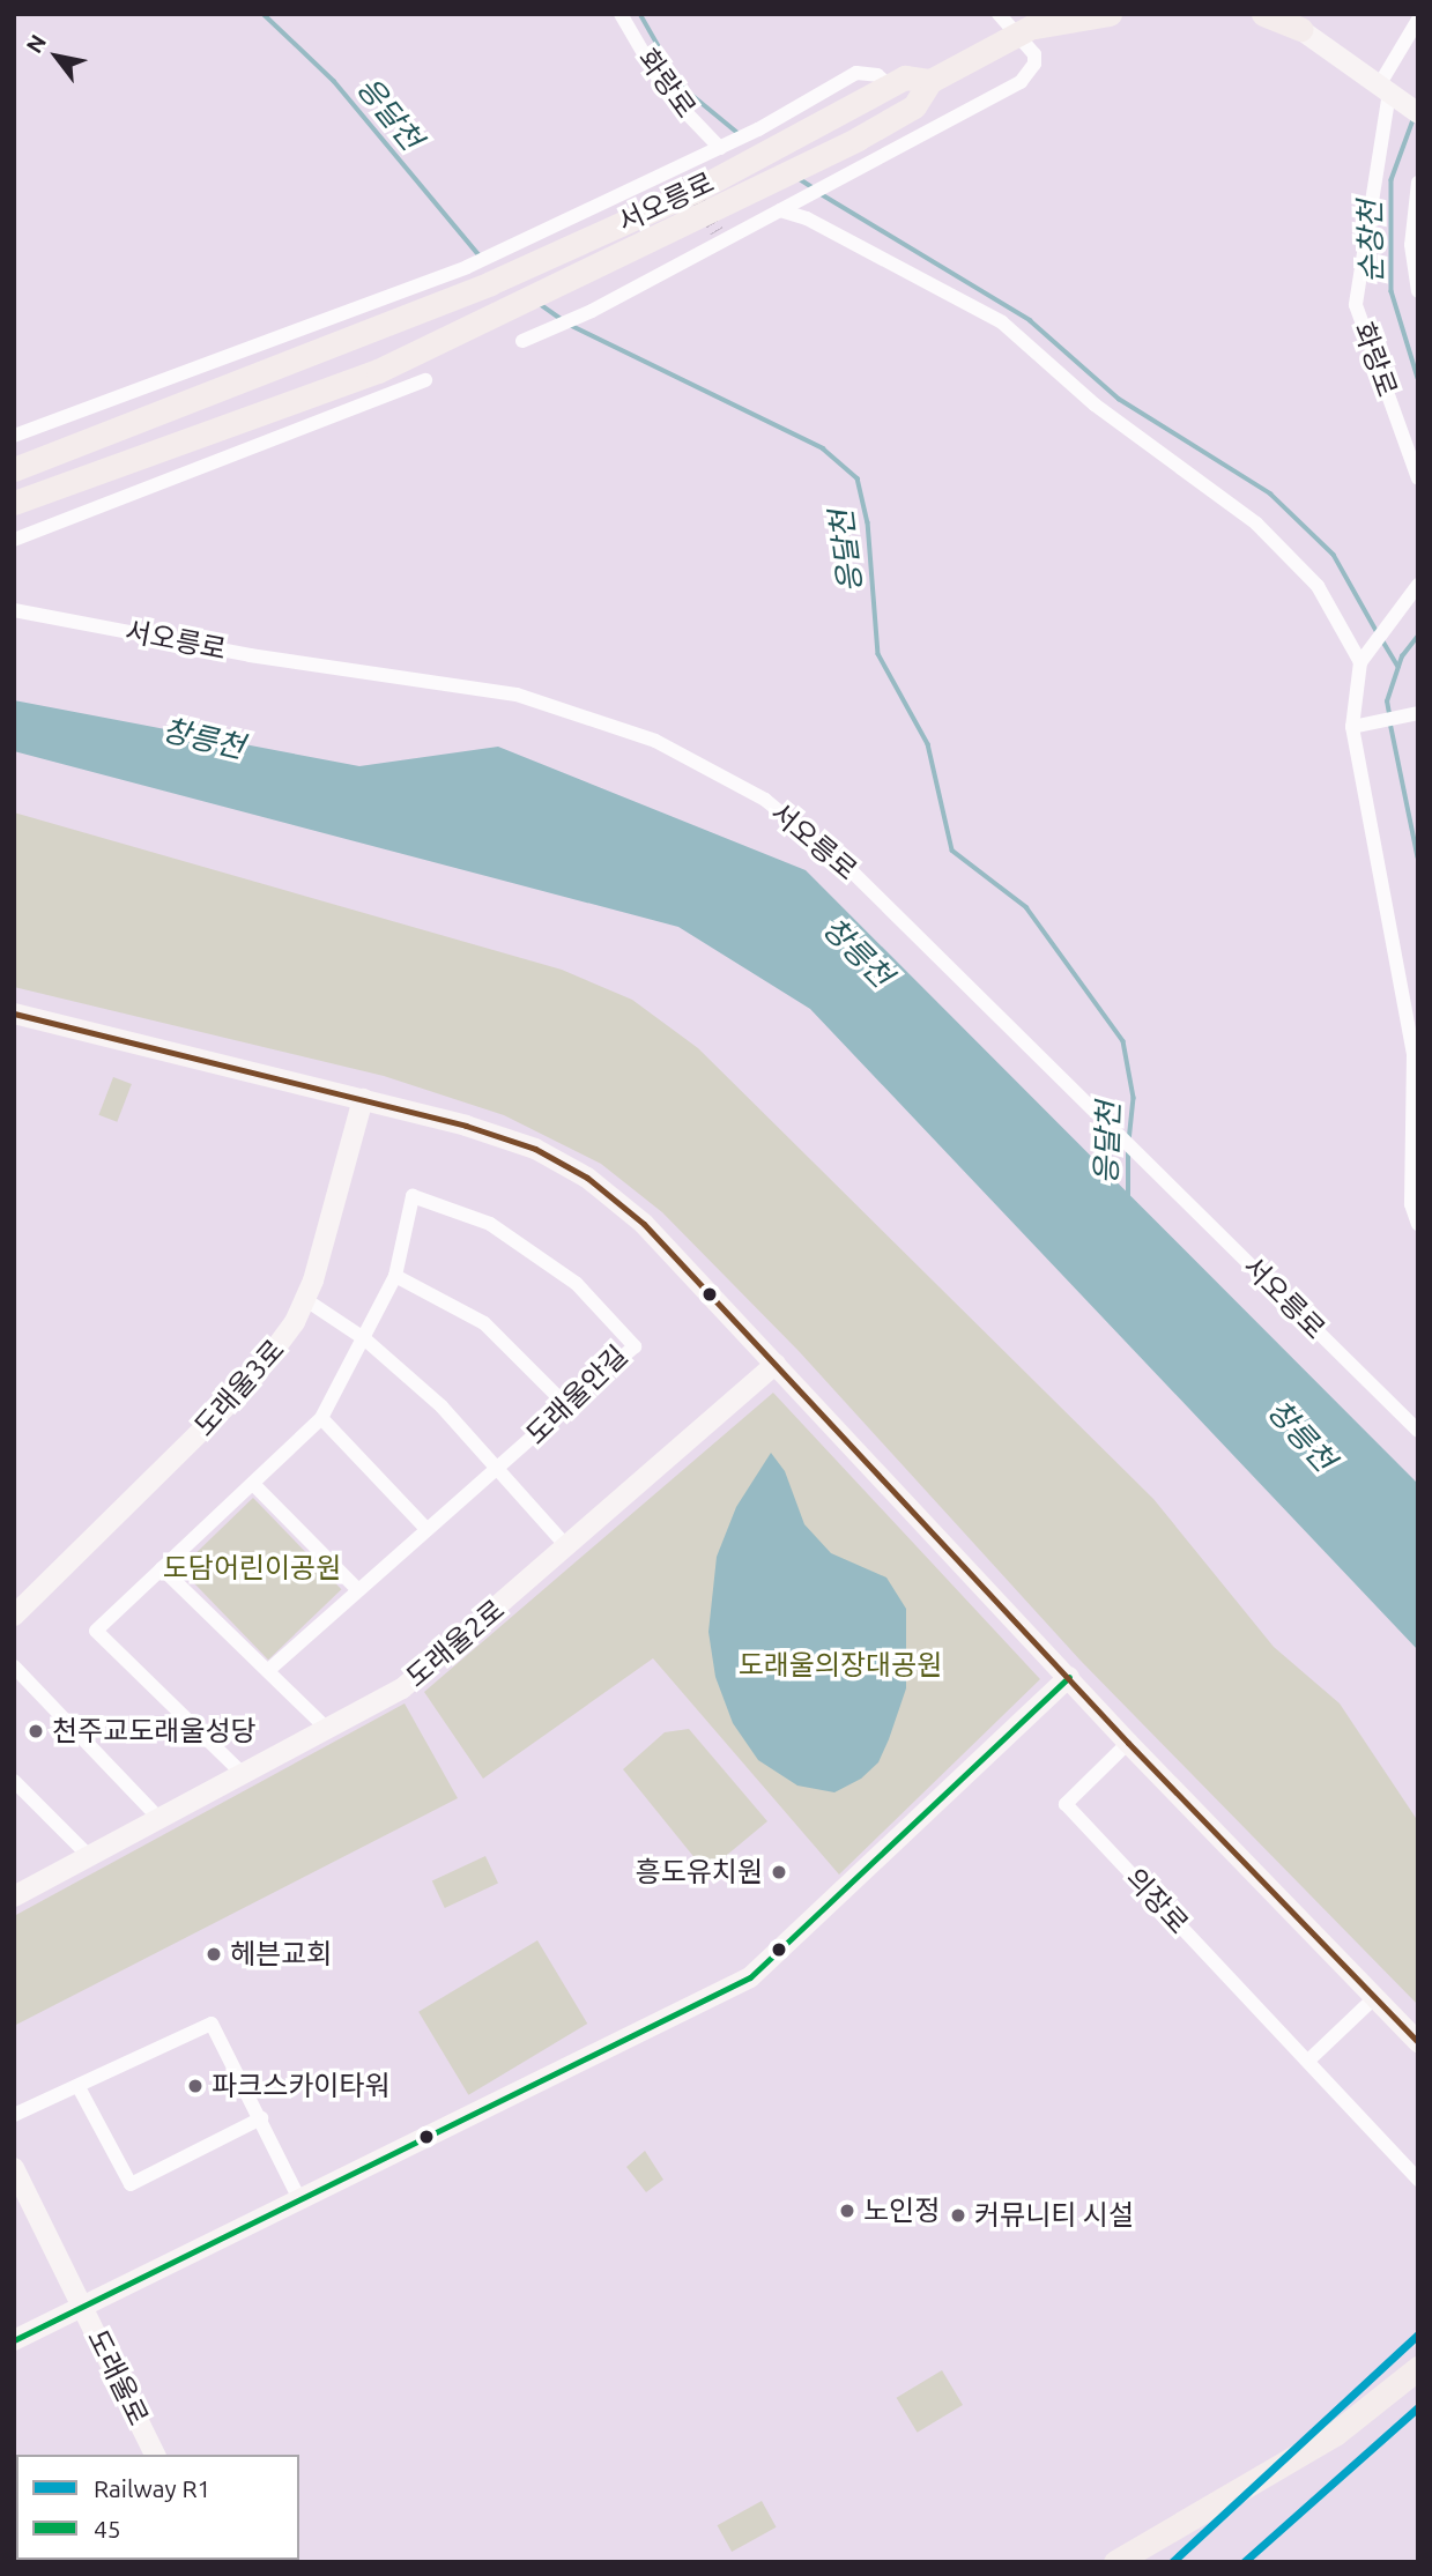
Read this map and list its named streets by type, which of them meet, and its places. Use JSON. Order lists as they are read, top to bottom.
{
  "streets": {
    "main road": ["서오릉로"],
    "street": [
      "화랑로",
      "도래울3로",
      "도래울안길",
      "도래울2로",
      "의장로",
      "도래울로"
    ]
  },
  "crossings": [
    ["도래울안길", "도래울2로"]
  ],
  "water": ["응달천", "순창천", "창릉천"],
  "parks": ["도담어린이공원", "도래울의장대공원"],
  "places": [
    "천주교도래울성당",
    "흥도유치원",
    "헤븐교회",
    "파크스카이타워",
    "노인정",
    "커뮤니티 시설"
  ],
  "lines": ["transit line 45", "rail line R1"],
  "legend": ["Railway R1", "45"],
  "north": "top left"
}
